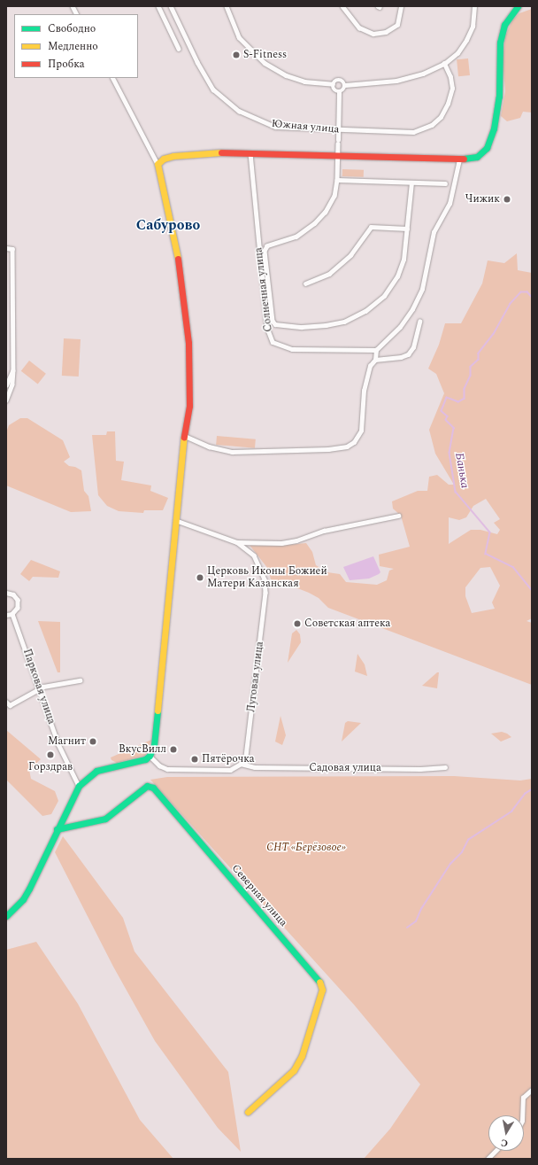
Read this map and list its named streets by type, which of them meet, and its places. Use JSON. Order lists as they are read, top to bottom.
{
  "streets": {
    "street": [
      "Южная улица",
      "Солнечная улица",
      "Луговая улица",
      "Парковая улица",
      "Садовая улица",
      "Северная улица"
    ]
  },
  "crossings": [
    ["Луговая улица", "Садовая улица"]
  ],
  "districts": ["Сабурово"],
  "water": ["Банька"],
  "parks": ["СНТ «Берёзовое»"],
  "places": [
    "S-Fitness",
    "Чижик",
    "Церковь Иконы Божией Матери Казанская",
    "Советская аптека",
    "Магнит",
    "ВкусВилл",
    "Горздрав",
    "Пятёрочка"
  ],
  "legend": ["Свободно", "Медленно", "Пробка"],
  "north": "bottom"
}
